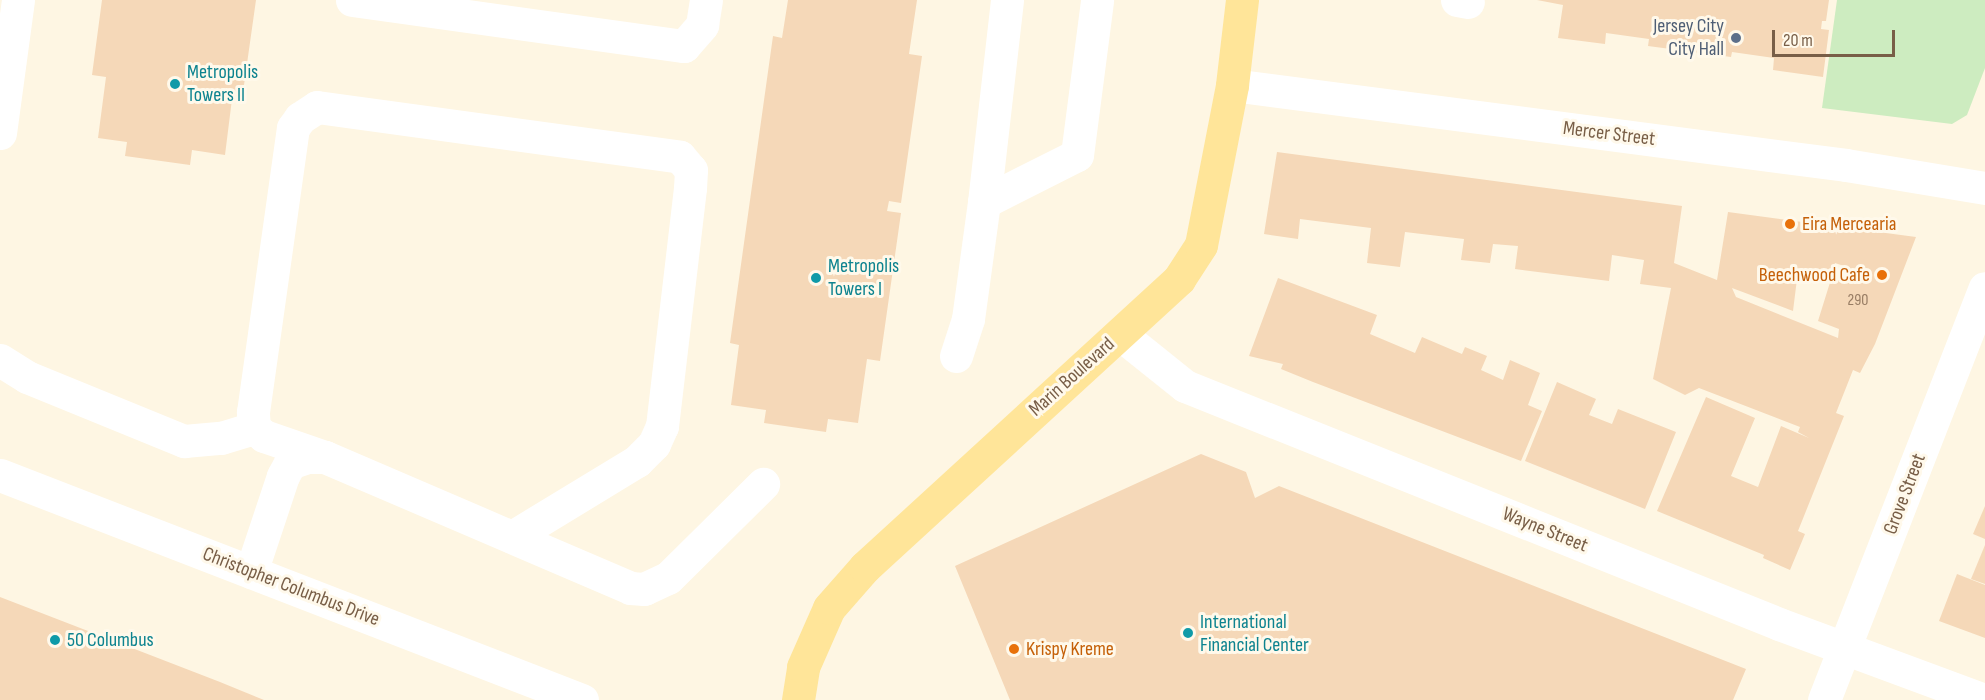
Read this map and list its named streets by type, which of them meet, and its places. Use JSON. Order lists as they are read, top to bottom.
{
  "streets": {
    "main road": ["Marin Boulevard"],
    "street": [
      "Mercer Street",
      "Grove Street",
      "Wayne Street",
      "Christopher Columbus Drive"
    ]
  },
  "crossings": [
    ["Mercer Street", "Marin Boulevard"],
    ["Marin Boulevard", "Wayne Street"],
    ["Grove Street", "Wayne Street"]
  ],
  "places": [
    "Jersey City City Hall",
    "Metropolis Towers II",
    "Eira Mercearia",
    "Beechwood Cafe",
    "Metropolis Towers I",
    "International Financial Center",
    "50 Columbus",
    "Krispy Kreme"
  ],
  "house_numbers": ["290"],
  "scale_bar": "20 m"
}
